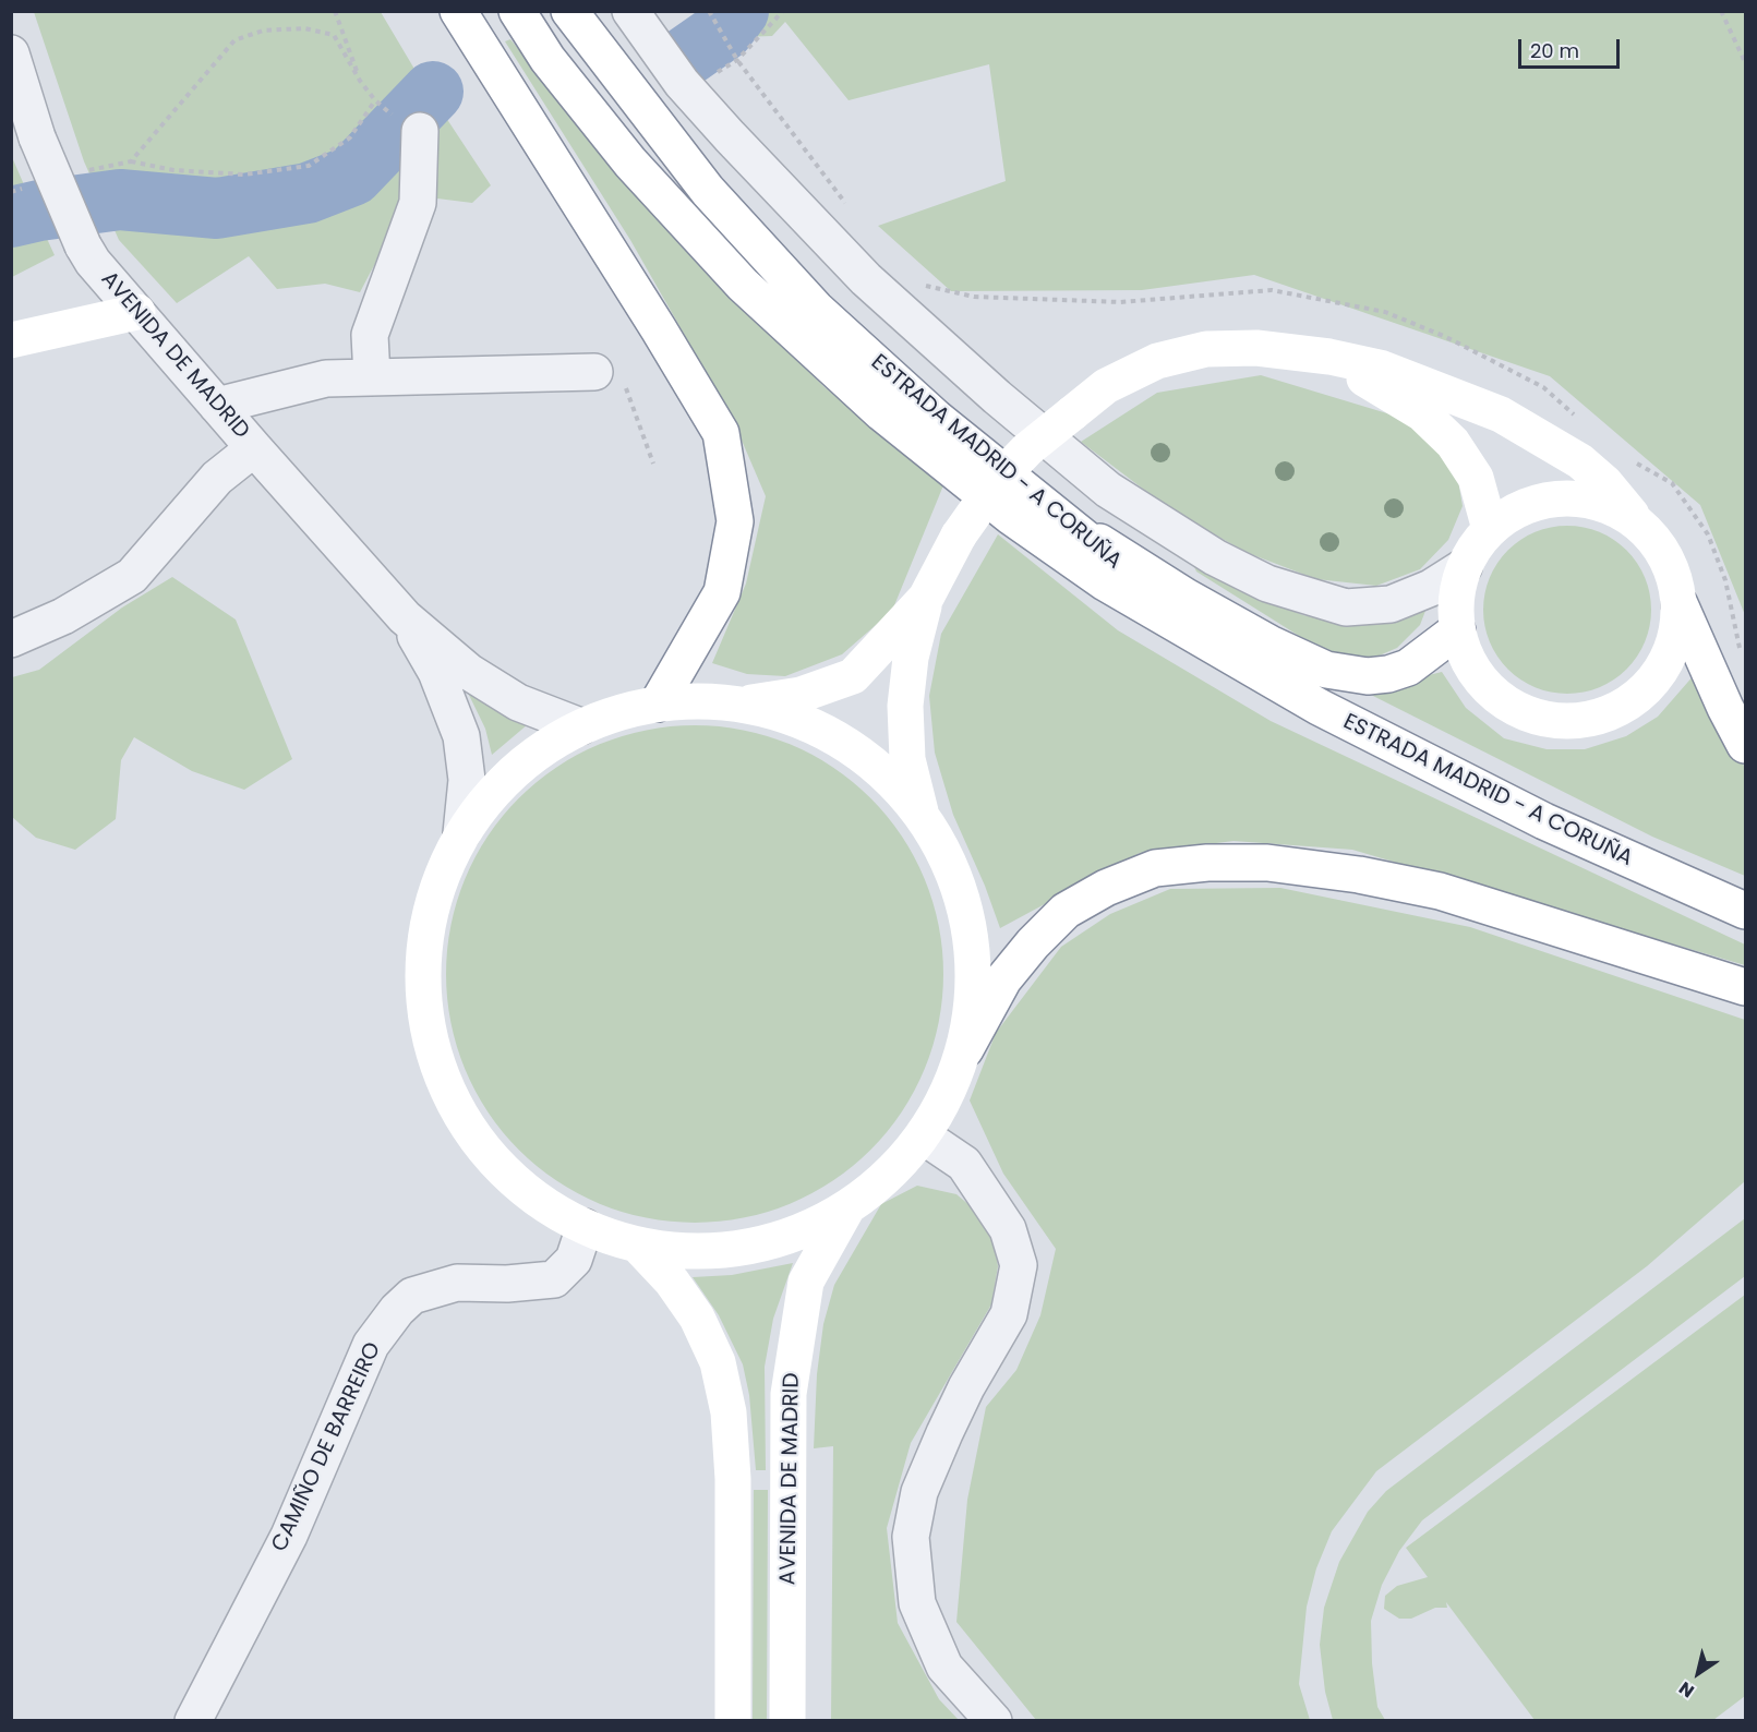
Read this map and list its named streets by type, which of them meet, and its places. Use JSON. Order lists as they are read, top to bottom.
{
  "streets": {
    "main road": ["AVENIDA DE MADRID", "ESTRADA MADRID - A CORUÑA"],
    "street": ["CAMIÑO DE BARREIRO"]
  },
  "scale_bar": "20 m",
  "north": "bottom left"
}
